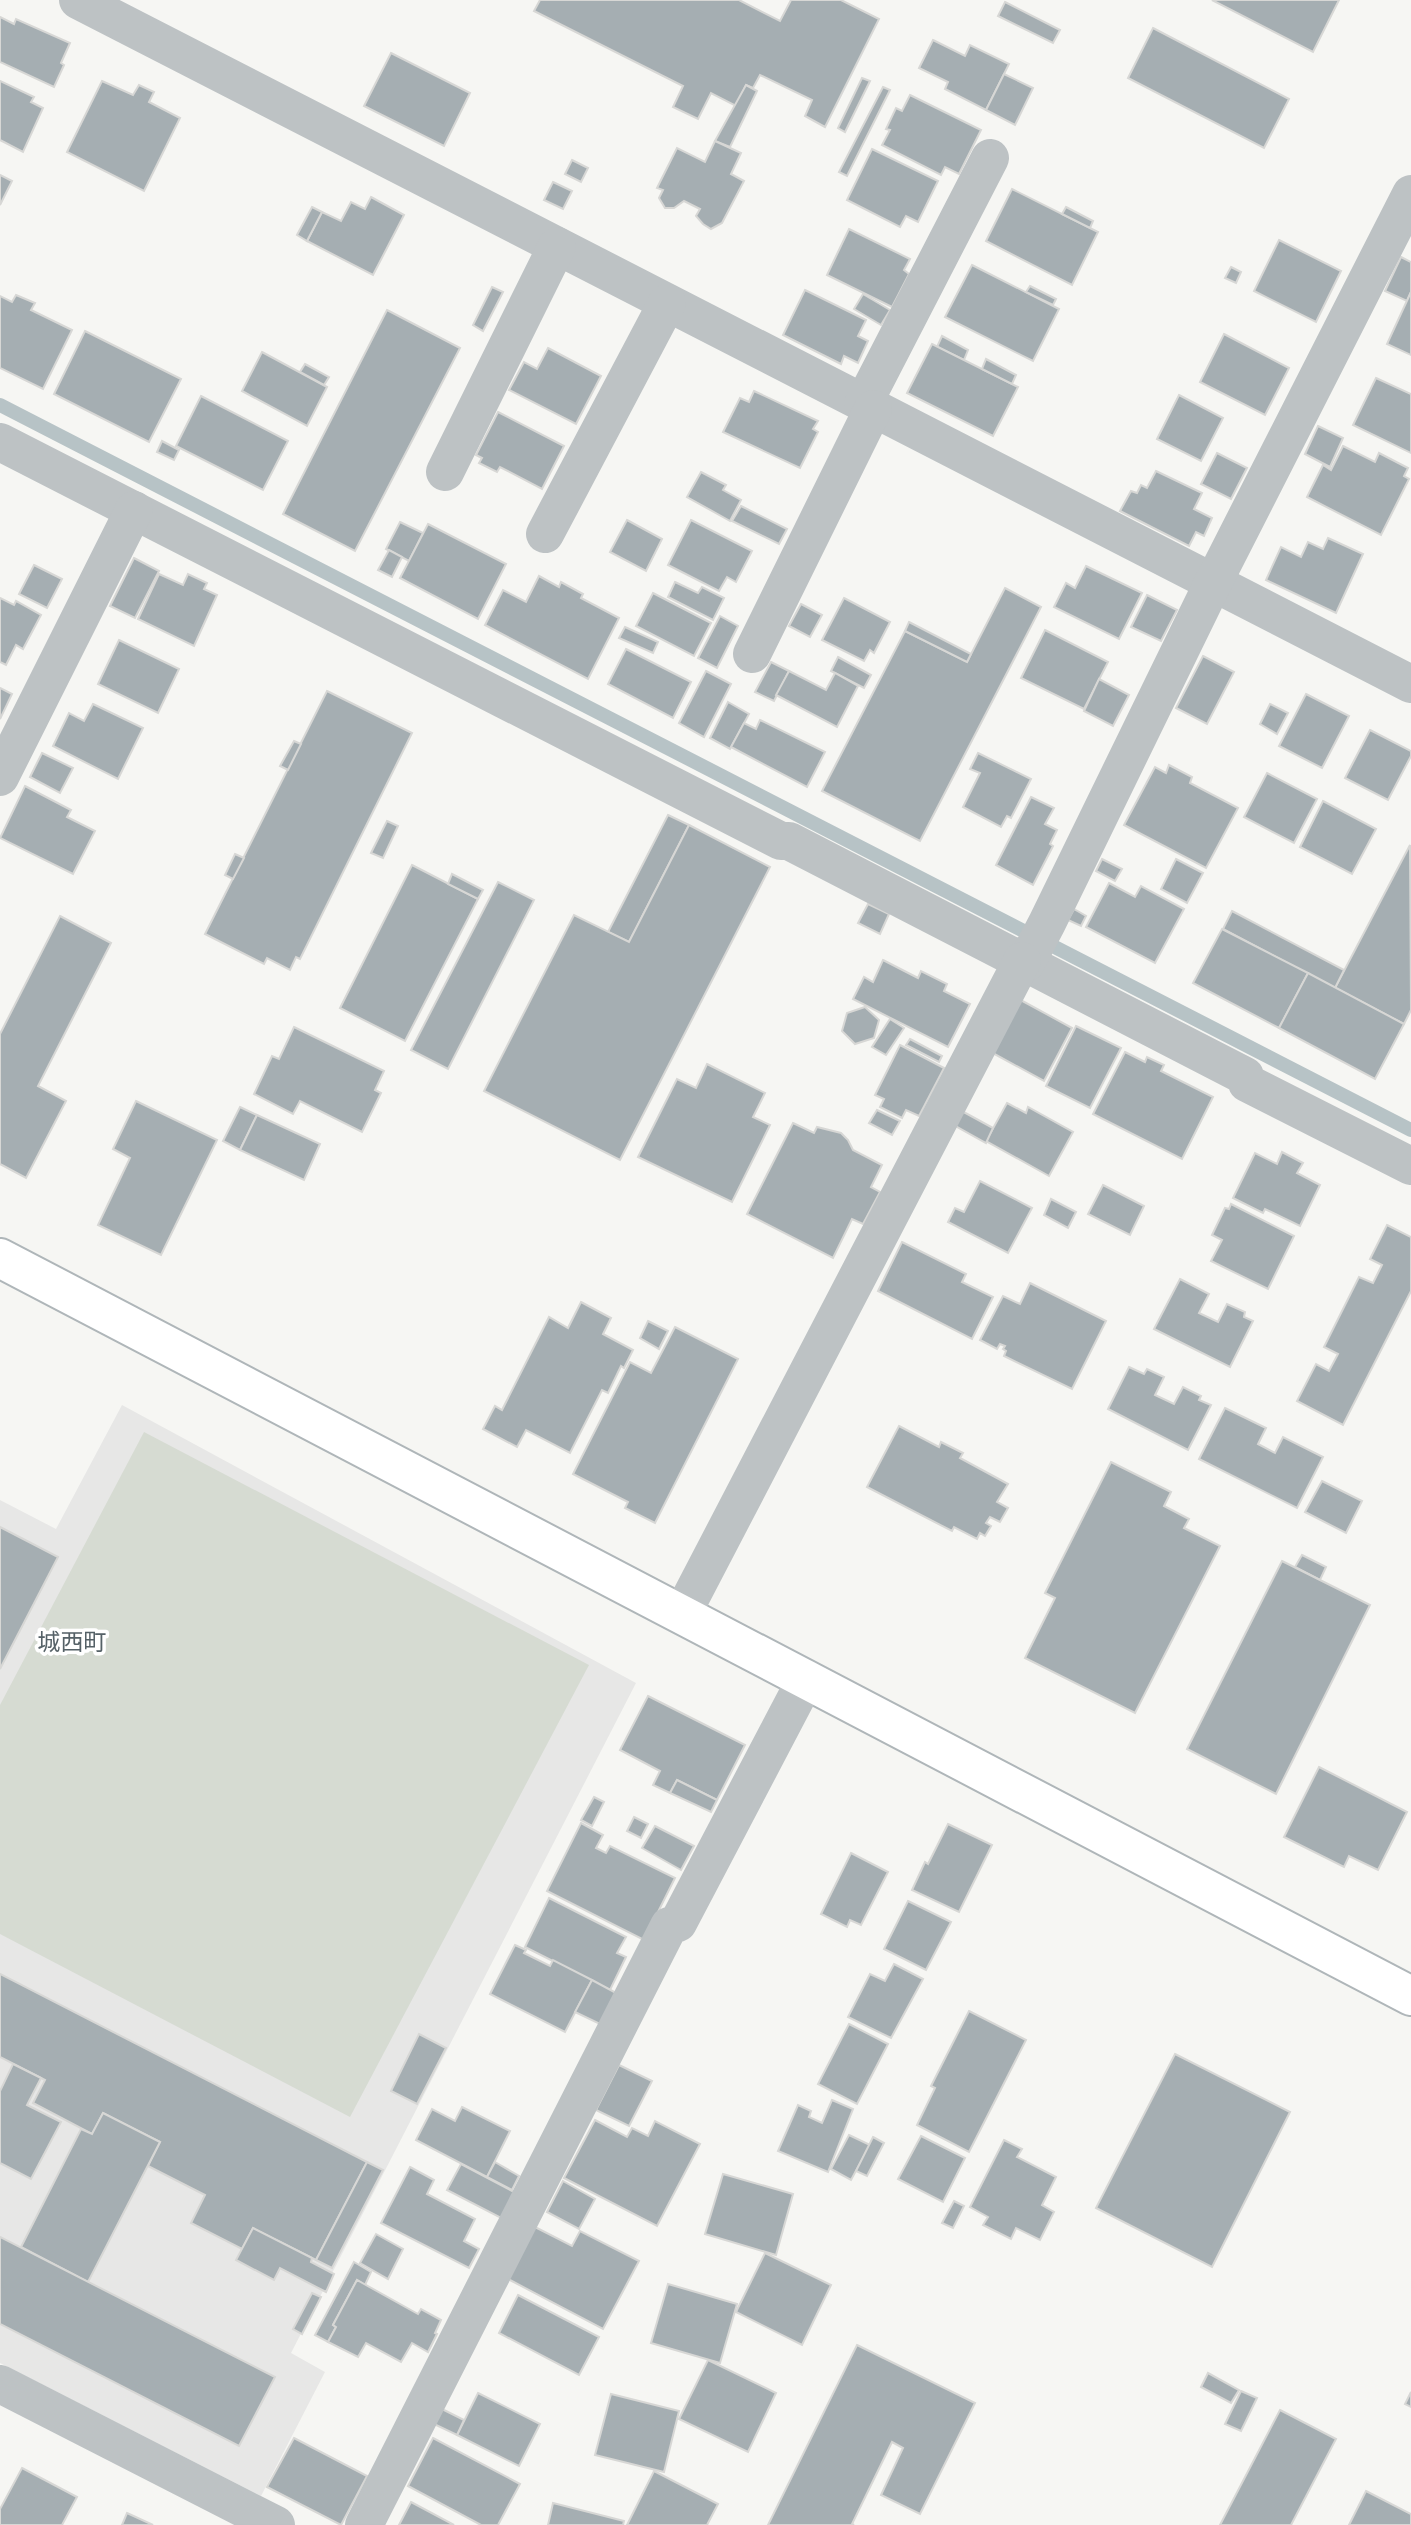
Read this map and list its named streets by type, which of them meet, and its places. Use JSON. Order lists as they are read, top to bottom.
{
  "districts": ["城西町"]
}
